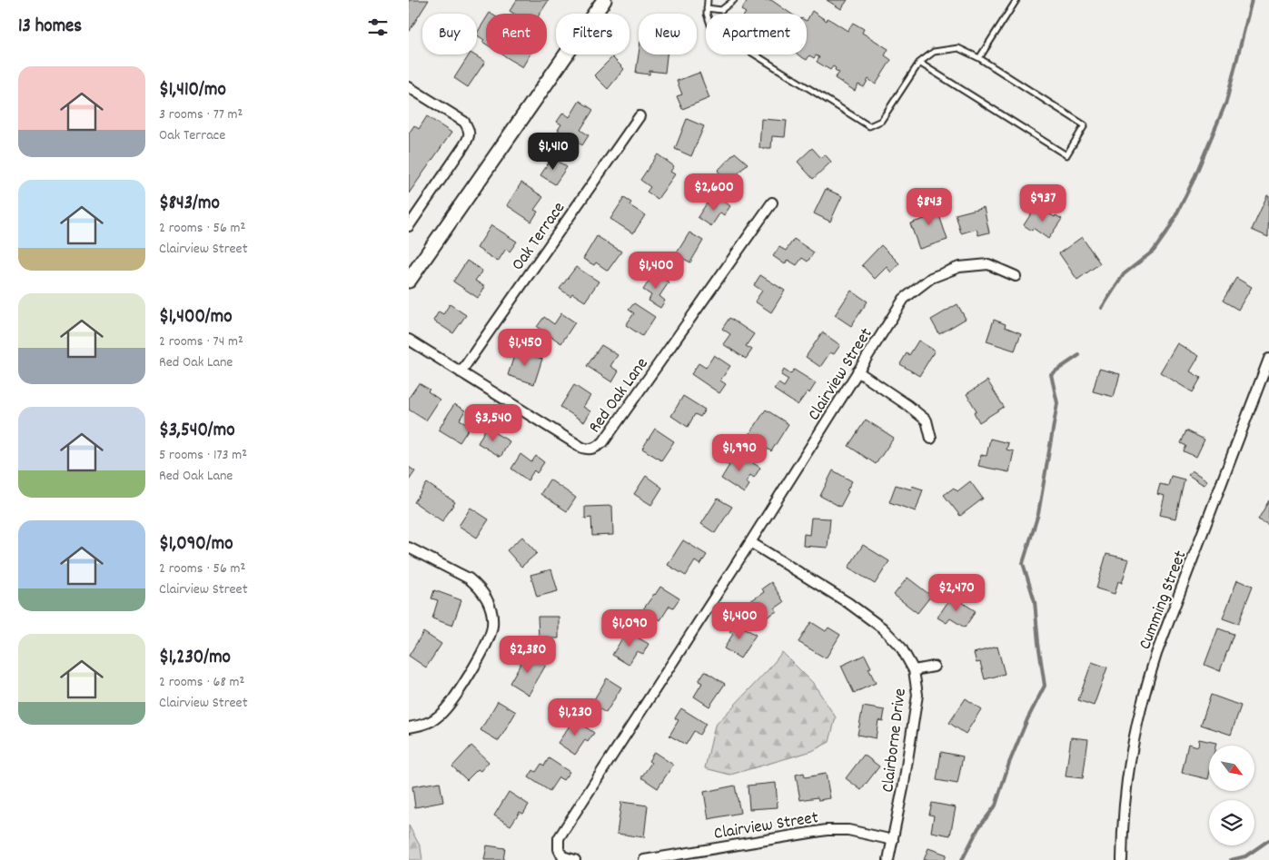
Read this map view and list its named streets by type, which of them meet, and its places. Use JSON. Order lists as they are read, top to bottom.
{
  "streets": {
    "street": [
      "Oak Terrace",
      "Clairview Street",
      "Red Oak Lane",
      "Cumming Street",
      "Clairborne Drive"
    ]
  },
  "crossings": [
    ["Oak Terrace", "Red Oak Lane"],
    ["Clairview Street", "Clairborne Drive"]
  ],
  "north": "bottom right",
  "page": {
    "heading": "13 homes",
    "chip": [
      "Buy",
      "Rent",
      "Filters",
      "New",
      "Apartment"
    ],
    "list": [
      {
        "name": "$1,410/mo",
        "note": "3 rooms · 77 m² · Oak Terrace"
      },
      {
        "name": "$843/mo",
        "note": "2 rooms · 56 m² · Clairview Street"
      },
      {
        "name": "$1,400/mo",
        "note": "2 rooms · 74 m² · Red Oak Lane"
      },
      {
        "name": "$3,540/mo",
        "note": "5 rooms · 173 m² · Red Oak Lane"
      },
      {
        "name": "$1,090/mo",
        "note": "2 rooms · 56 m² · Clairview Street"
      },
      {
        "name": "$1,230/mo",
        "note": "2 rooms · 68 m² · Clairview Street"
      }
    ],
    "price": [
      "$1,410",
      "$2,600",
      "$937",
      "$843",
      "$1,400",
      "$1,450",
      "$3,540",
      "$1,990",
      "$2,470",
      "$1,400",
      "$1,090",
      "$2,380",
      "$1,230"
    ]
  }
}
